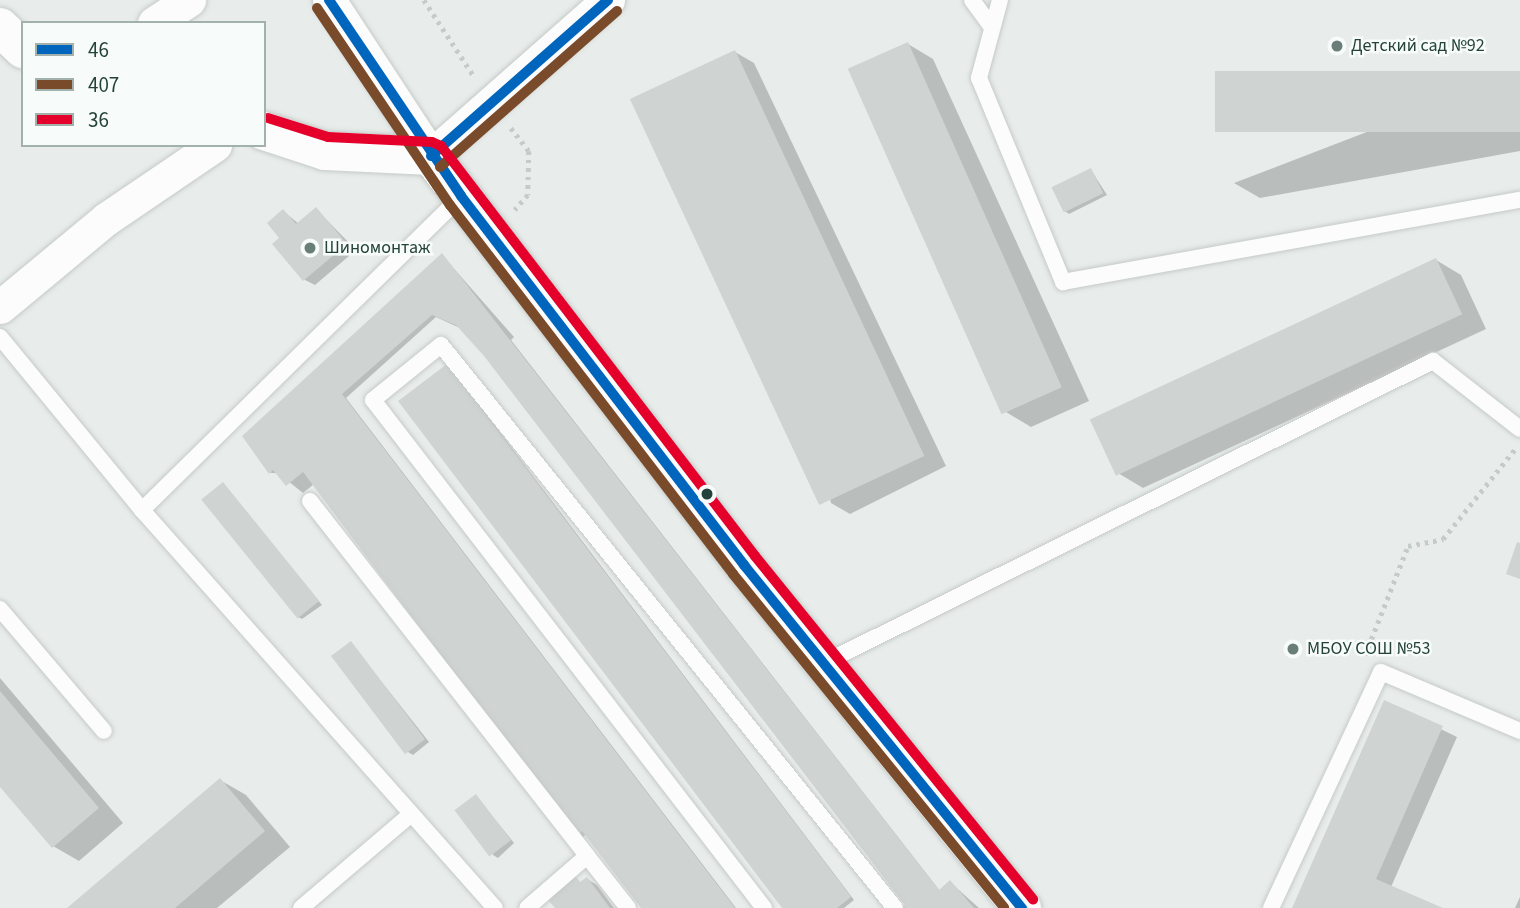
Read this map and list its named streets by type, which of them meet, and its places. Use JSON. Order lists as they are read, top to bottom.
{
  "places": ["Детский сад №92", "Шиномонтаж", "МБОУ СОШ №53"],
  "lines": ["transit line 46", "transit line 407", "transit line 36"],
  "legend": ["46", "407", "36"]
}
